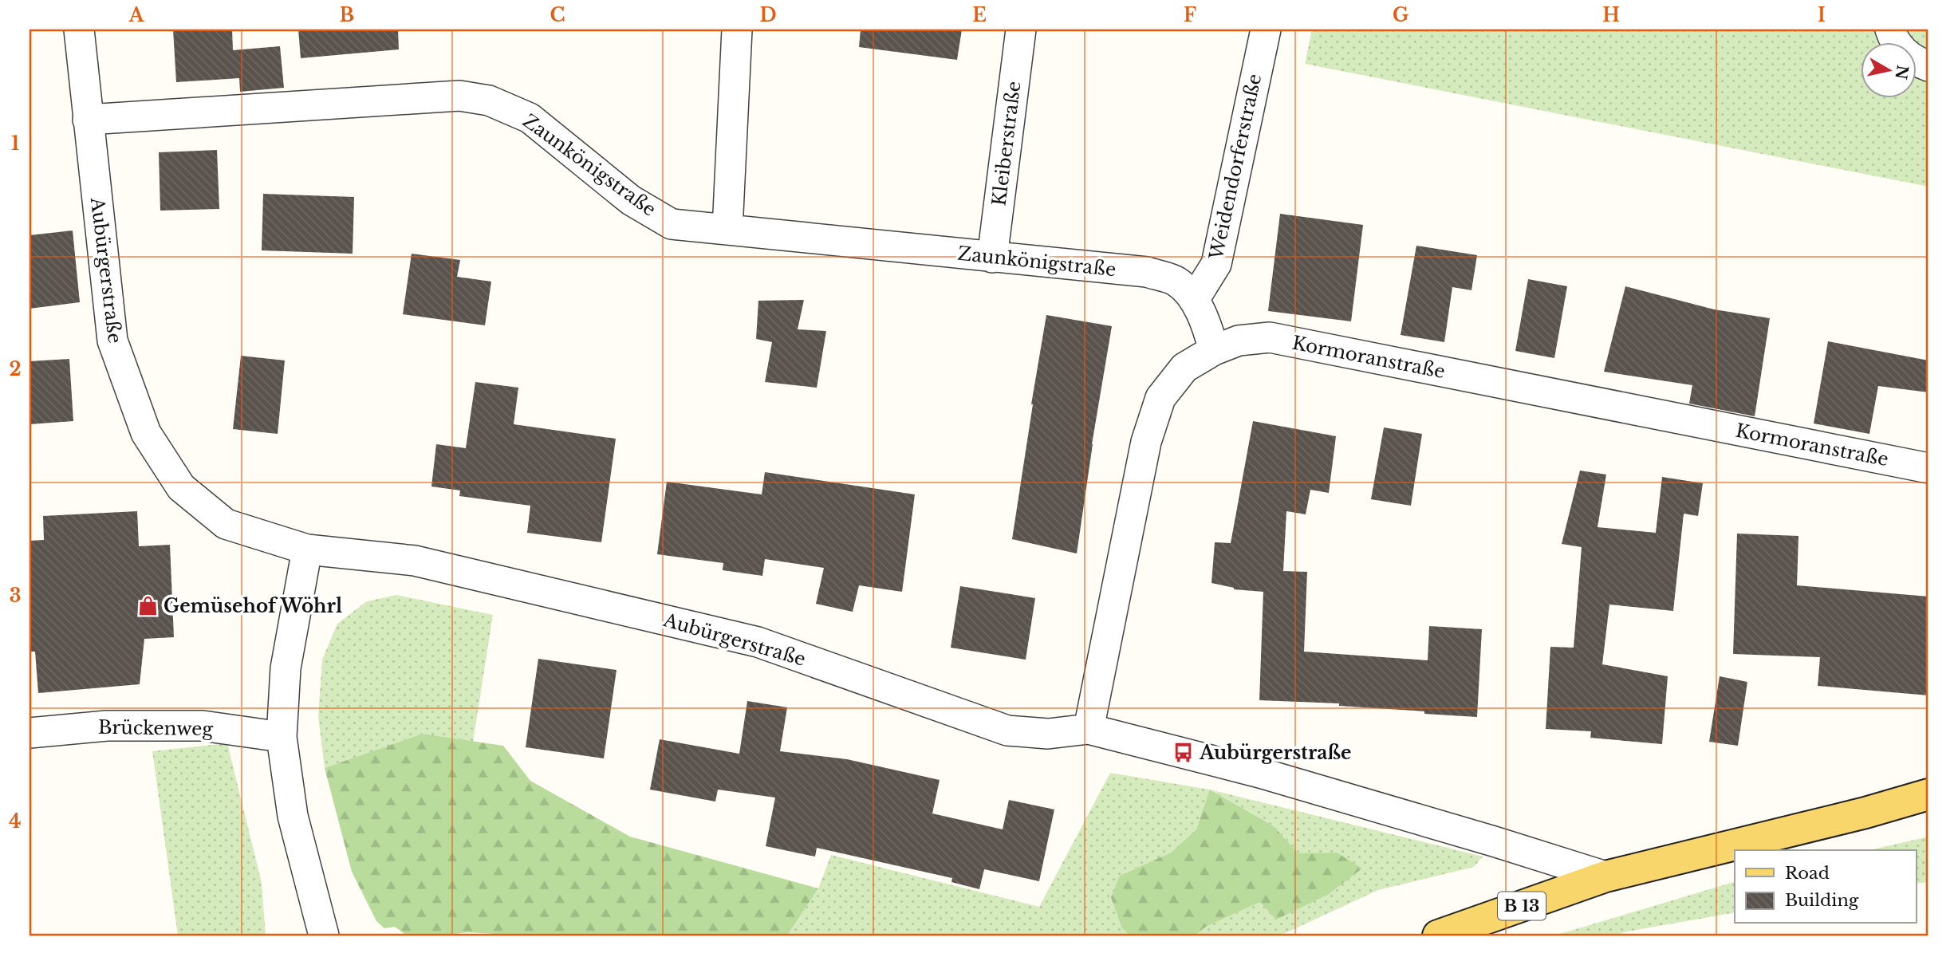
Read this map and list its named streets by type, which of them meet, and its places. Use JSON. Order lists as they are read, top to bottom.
{
  "streets": {
    "main road": ["B 13"],
    "street": [
      "Kleiberstraße",
      "Zaunkönigstraße",
      "Weidendorferstraße",
      "Aubürgerstraße",
      "Kormoranstraße",
      "Brückenweg"
    ]
  },
  "crossings": [
    ["Kleiberstraße", "Zaunkönigstraße"],
    ["Zaunkönigstraße", "Weidendorferstraße"],
    ["Zaunkönigstraße", "Aubürgerstraße"],
    ["Zaunkönigstraße", "Kormoranstraße"],
    ["Aubürgerstraße", "Kormoranstraße"],
    ["Aubürgerstraße", "B 13"]
  ],
  "places": {
    "shop": ["Gemüsehof Wöhrl"],
    "bus stop": ["Aubürgerstraße"]
  },
  "legend": ["Road", "Building"],
  "north": "right",
  "grid": {
    "columns": [
      "A",
      "B",
      "C",
      "D",
      "E",
      "F",
      "G",
      "H",
      "I"
    ],
    "rows": [
      "1",
      "2",
      "3",
      "4"
    ]
  }
}
